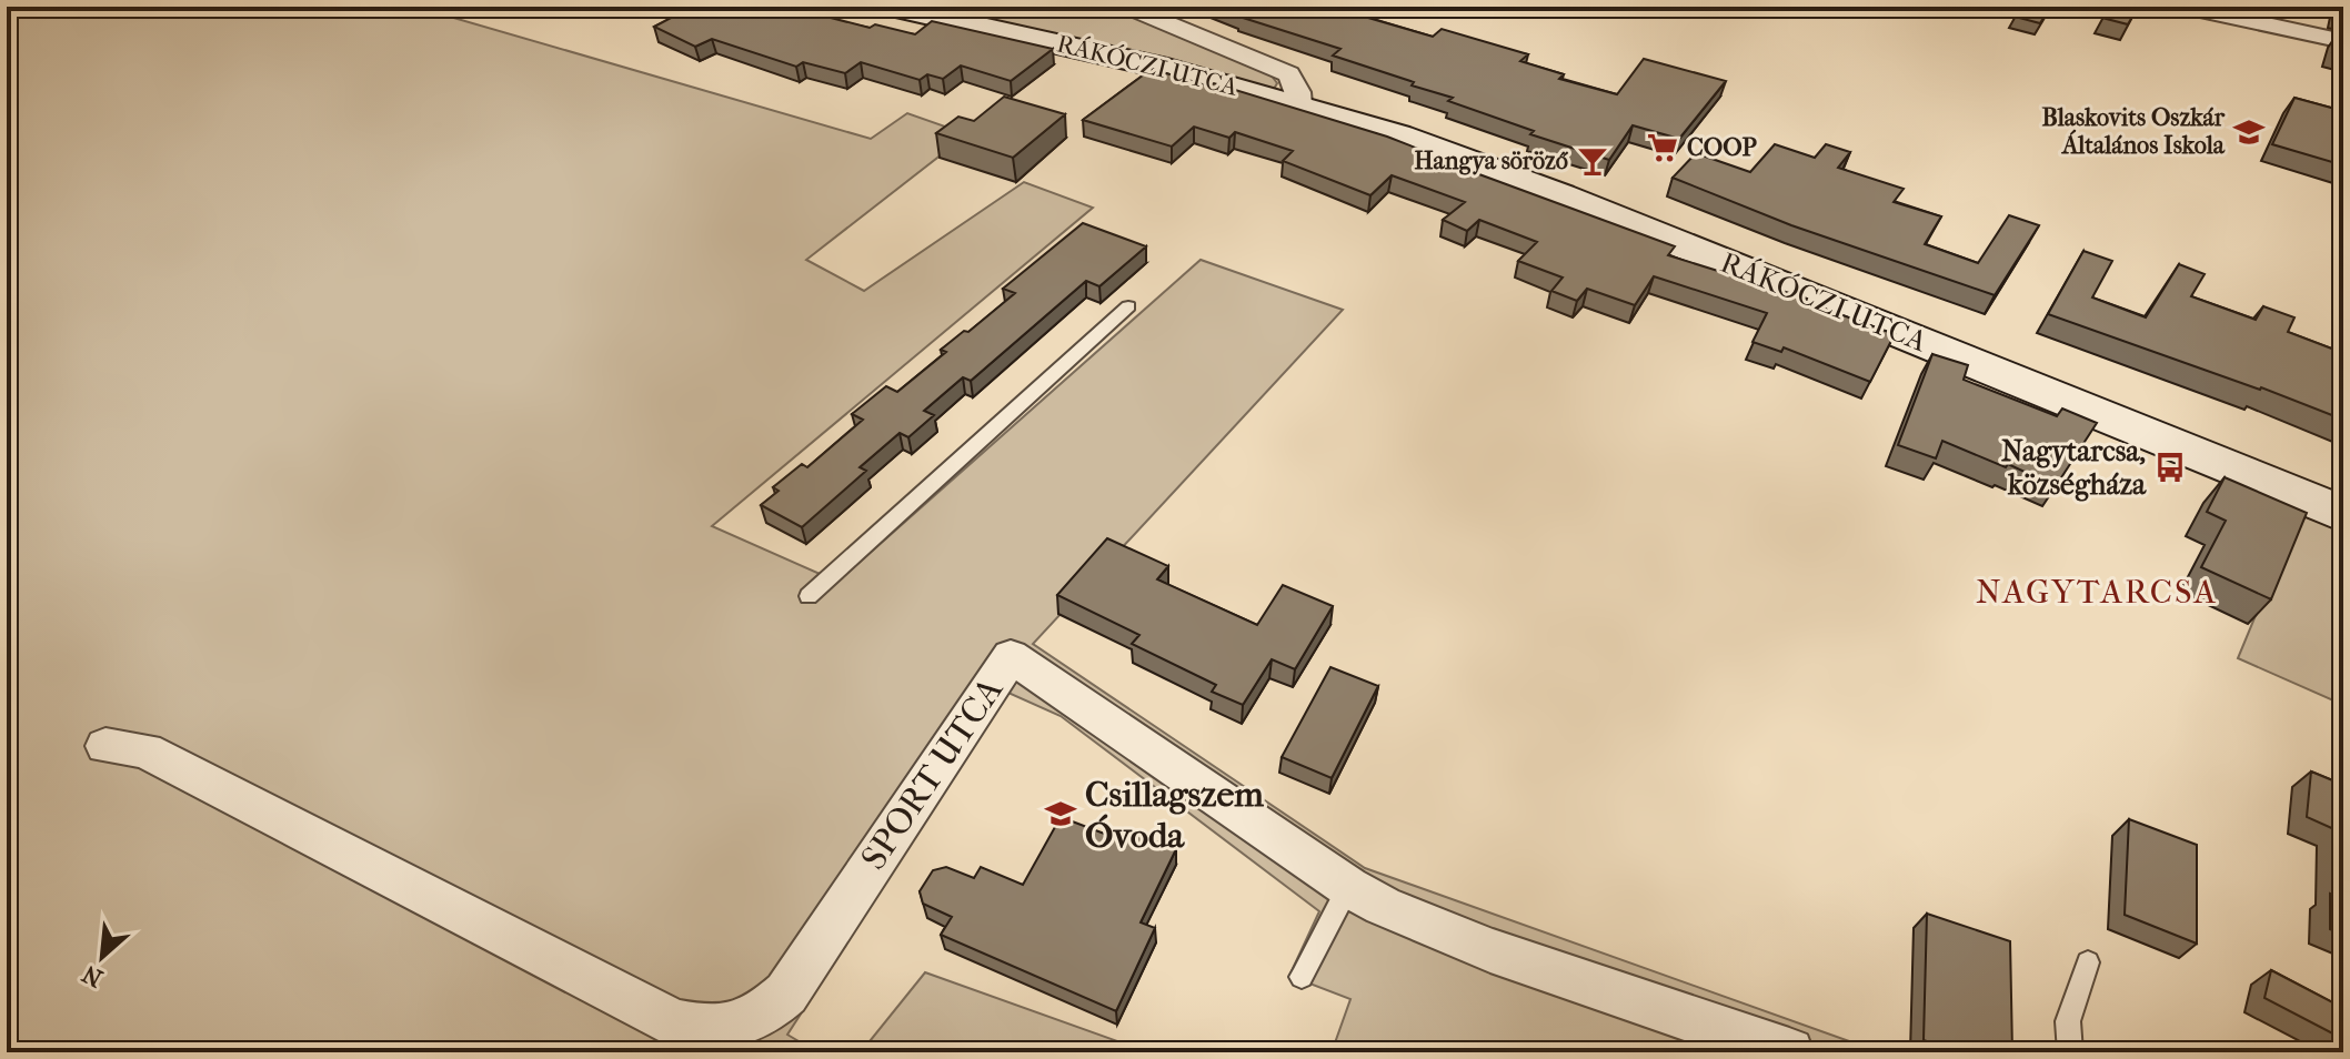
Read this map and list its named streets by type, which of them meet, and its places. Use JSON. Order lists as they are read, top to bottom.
{
  "streets": {
    "main road": ["RÁKÓCZI UTCA"],
    "street": ["SPORT UTCA"]
  },
  "districts": ["NAGYTARCSA"],
  "places": {
    "school or university": ["Blaskovits Oszkár Általános Iskola", "Csillagszem Óvoda"],
    "supermarket": ["COOP"],
    "bar": ["Hangya söröző"],
    "bus stop": ["Nagytarcsa, községháza"]
  },
  "north": "bottom left"
}
